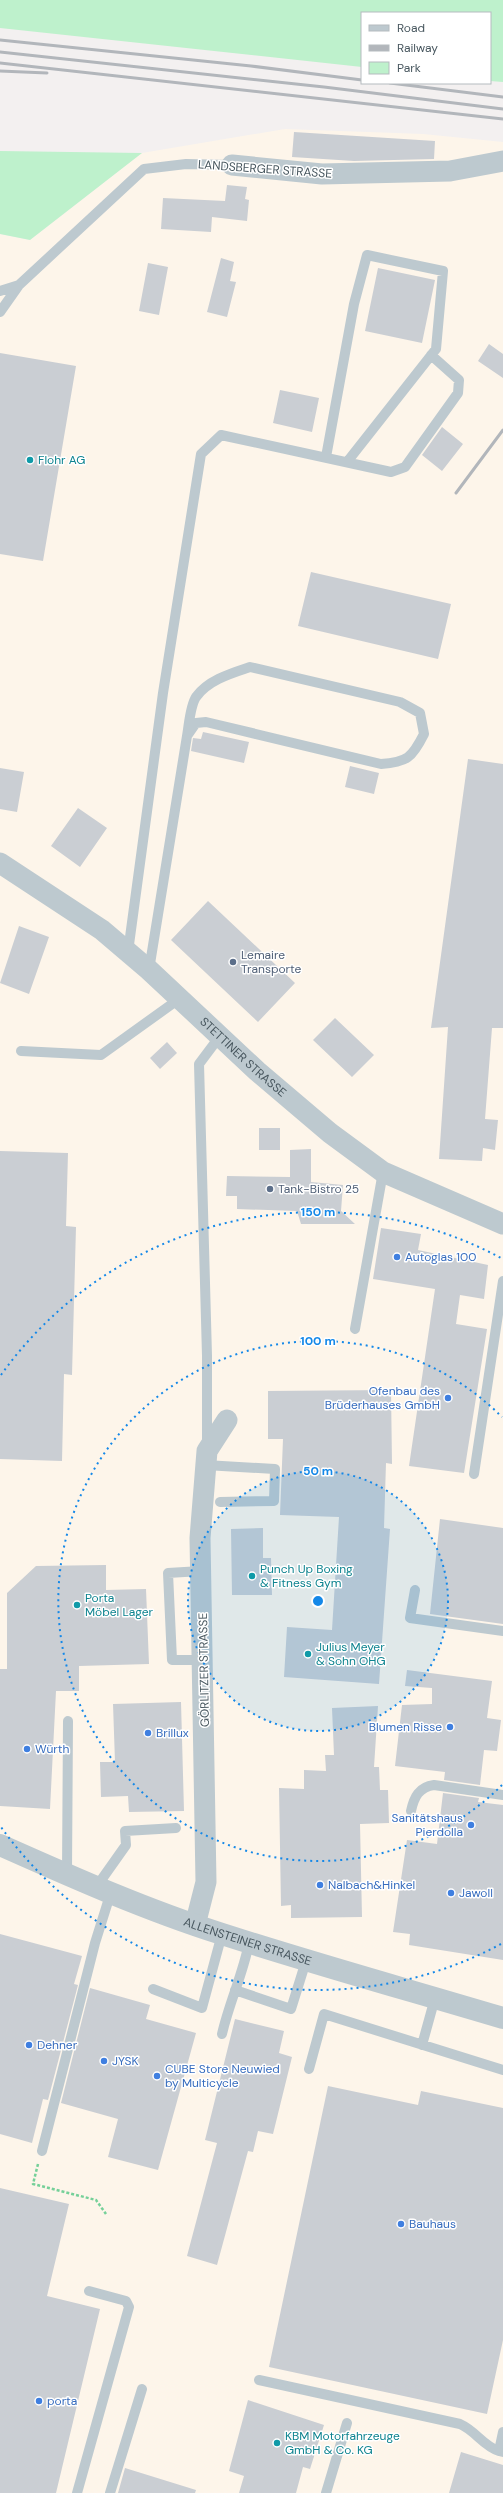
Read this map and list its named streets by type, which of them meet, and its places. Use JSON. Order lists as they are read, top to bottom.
{
  "streets": {
    "street": [
      "LANDSBERGER STRASSE",
      "STETTINER STRASSE",
      "GÖRLITZER STRASSE",
      "ALLENSTEINER STRASSE"
    ]
  },
  "crossings": [
    ["GÖRLITZER STRASSE", "ALLENSTEINER STRASSE"]
  ],
  "places": [
    "Flohr AG",
    "Lemaire Transporte",
    "Tank-Bistro 25",
    "Autoglas 100",
    "Ofenbau des Brüderhauses GmbH",
    "Punch Up Boxing & Fitness Gym",
    "Porta Möbel Lager",
    "Julius Meyer & Sohn OHG",
    "Blumen Risse",
    "Brillux",
    "Würth",
    "Sanitätshaus Pierdolla",
    "Nalbach&Hinkel",
    "Jawoll",
    "Dehner",
    "JYSK",
    "CUBE Store Neuwied by Multicycle",
    "Bauhaus",
    "porta",
    "KBM Motorfahrzeuge GmbH & Co. KG"
  ],
  "legend": ["Road", "Railway", "Park"],
  "rings": ["150 m", "100 m", "50 m"]
}
